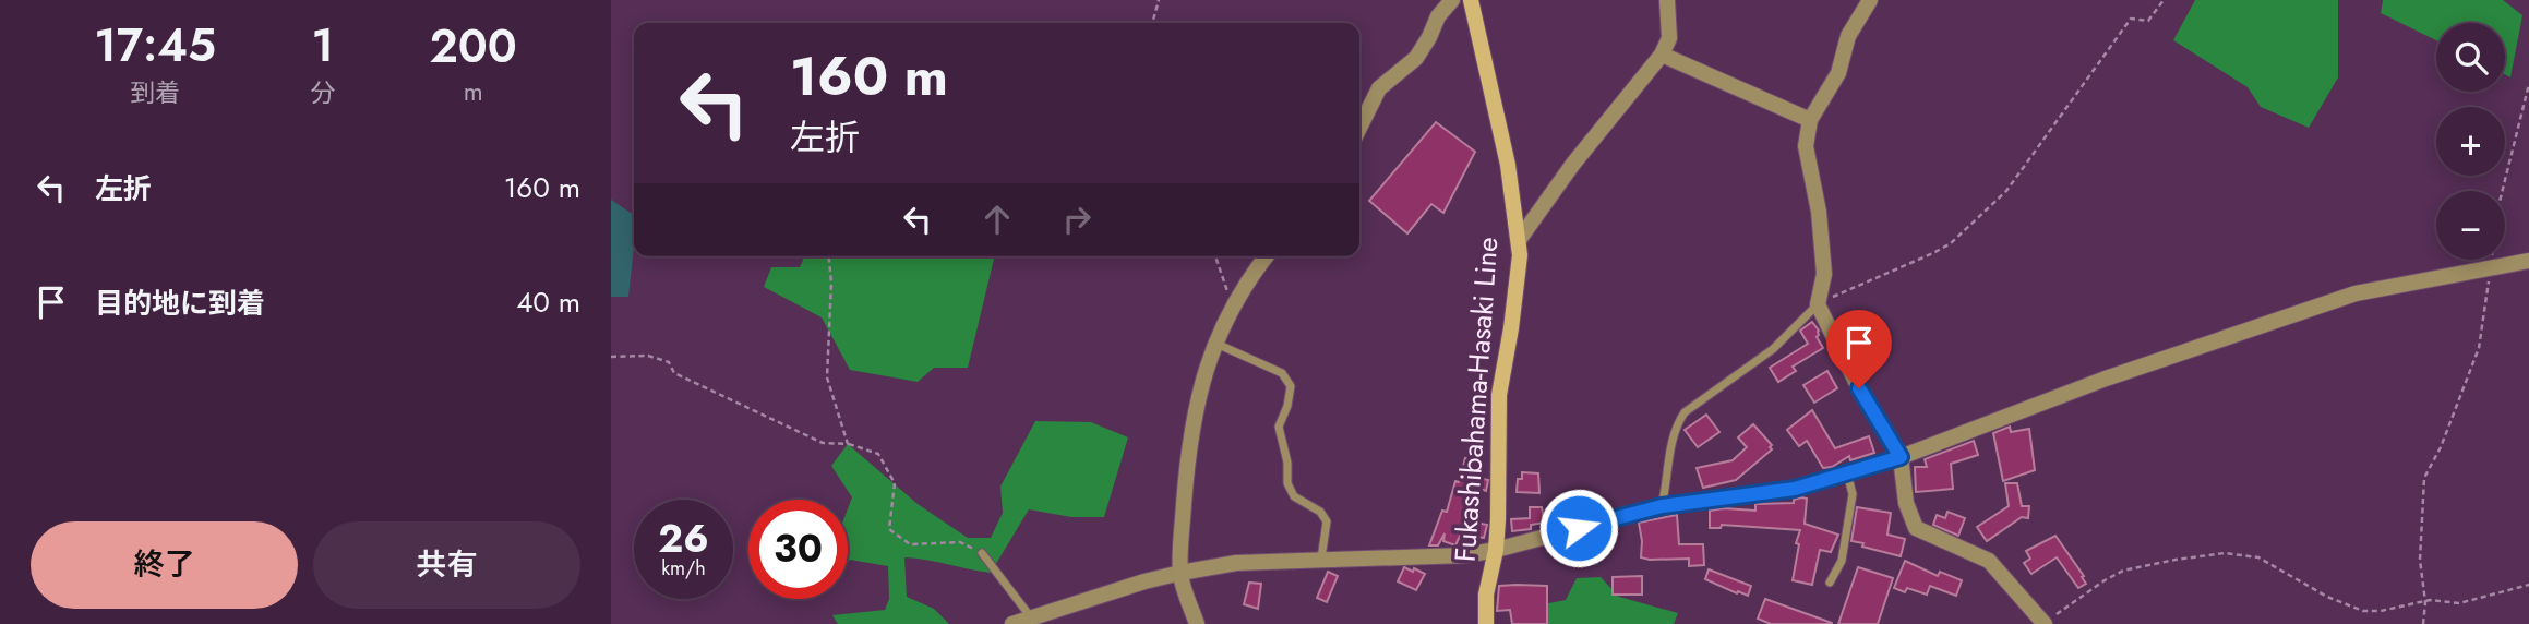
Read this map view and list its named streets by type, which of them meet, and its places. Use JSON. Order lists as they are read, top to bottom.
{
  "streets": {
    "main road": ["Fukashibahama-Hasaki Line"]
  },
  "page": {
    "eta": [
      "17:45",
      "到着",
      "1",
      "分",
      "200",
      "m"
    ],
    "map_buttons": ["+", "−"],
    "turn": ["160 m", "左折"],
    "list": [
      {
        "name": "左折",
        "value": "160 m"
      },
      {
        "name": "目的地に到着",
        "value": "40 m"
      }
    ],
    "speed": "26 km/h",
    "limit": "30",
    "buttons": ["終了", "共有"]
  }
}
